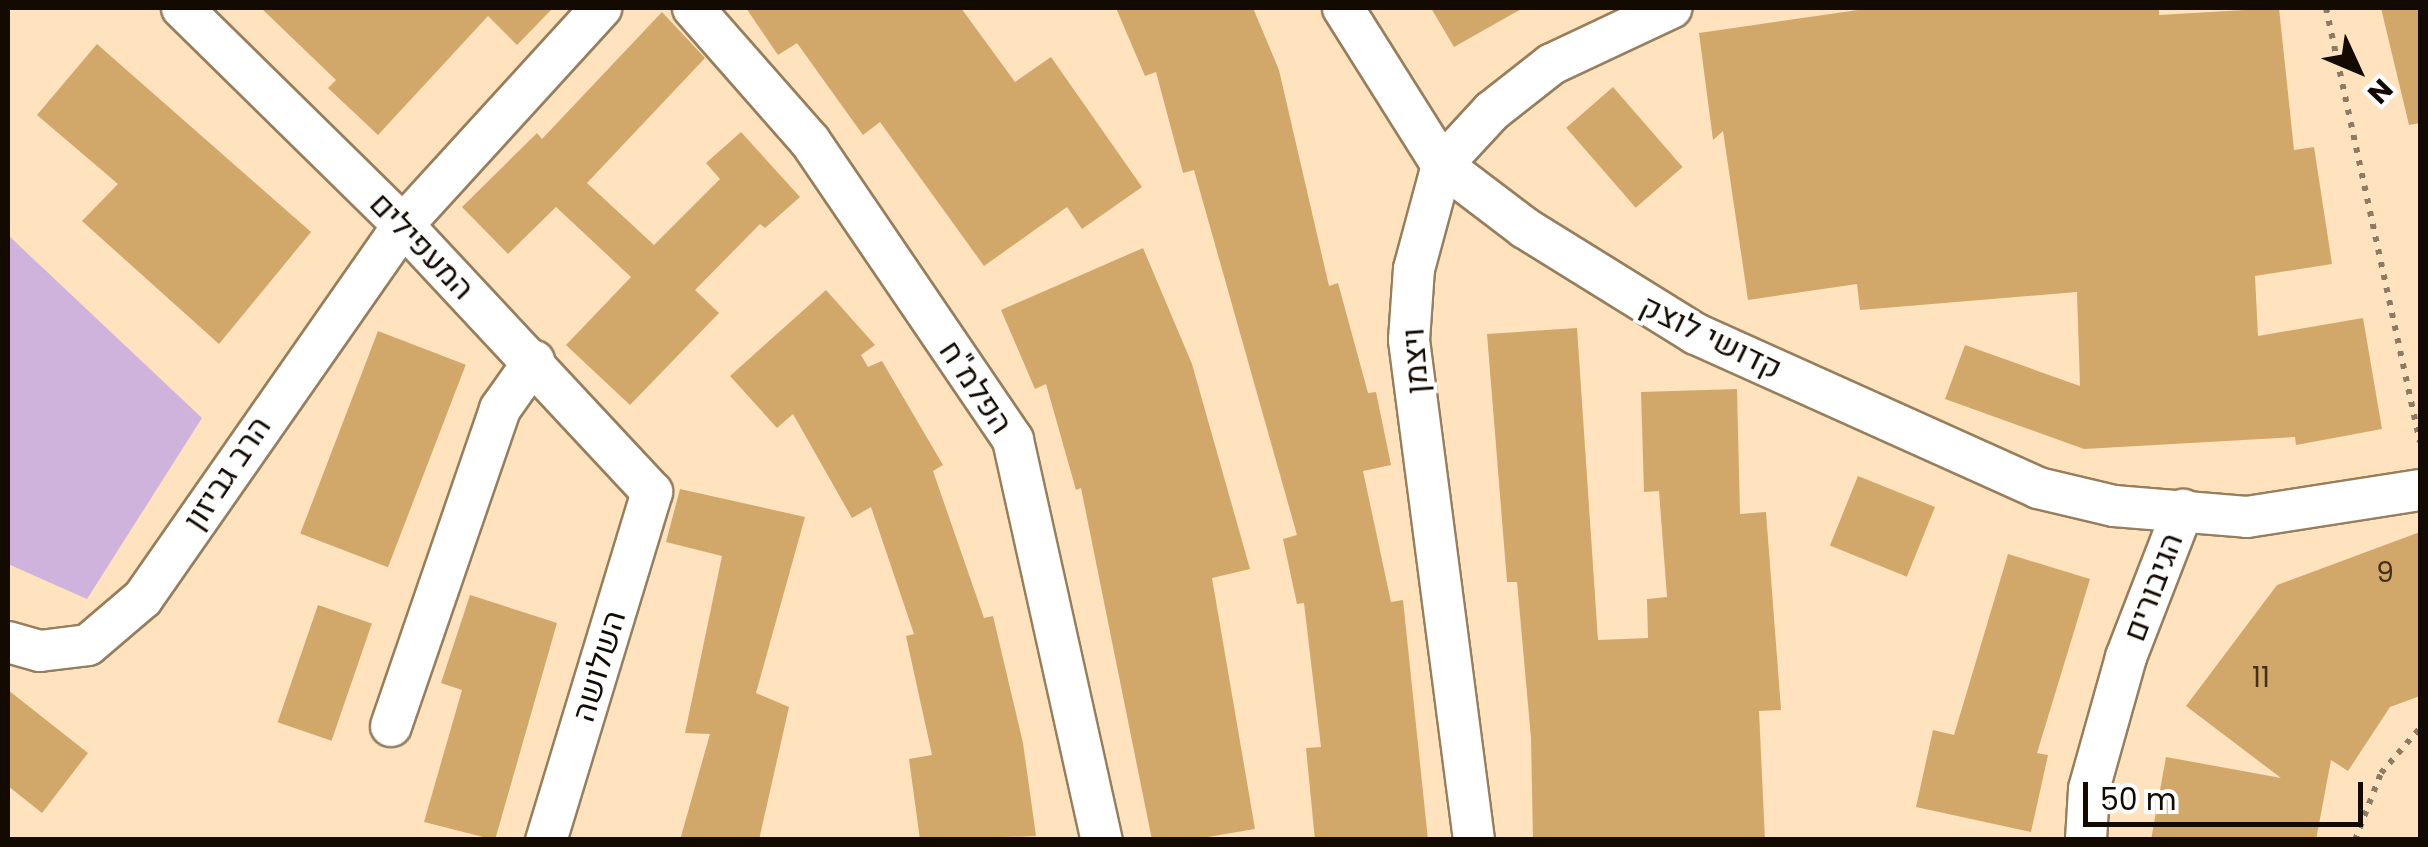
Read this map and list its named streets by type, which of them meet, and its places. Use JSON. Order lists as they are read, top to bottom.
{
  "streets": {
    "street": [
      "המעפילים",
      "קדושי לוצק",
      "ויצמן",
      "הפלמ\"ח",
      "הרב גביזון",
      "הגיבורים",
      "השלושה"
    ]
  },
  "crossings": [
    ["המעפילים", "הרב גביזון"],
    ["המעפילים", "השלושה"],
    ["קדושי לוצק", "ויצמן"],
    ["קדושי לוצק", "הגיבורים"]
  ],
  "house_numbers": ["9", "11"],
  "scale_bar": "50 m",
  "north": "bottom right"
}
